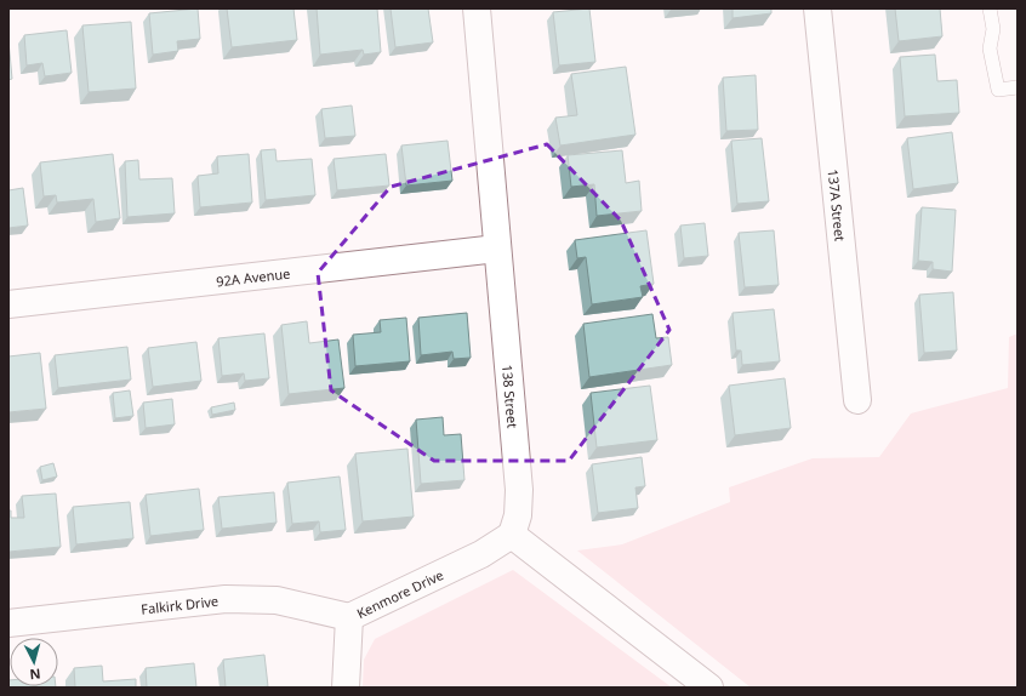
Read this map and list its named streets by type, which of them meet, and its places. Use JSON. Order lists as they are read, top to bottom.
{
  "streets": {
    "street": [
      "137A Street",
      "92A Avenue",
      "138 Street",
      "Kenmore Drive",
      "Falkirk Drive"
    ]
  },
  "crossings": [
    ["92A Avenue", "138 Street"],
    ["138 Street", "Kenmore Drive"],
    ["Kenmore Drive", "Falkirk Drive"]
  ],
  "north": "bottom"
}
